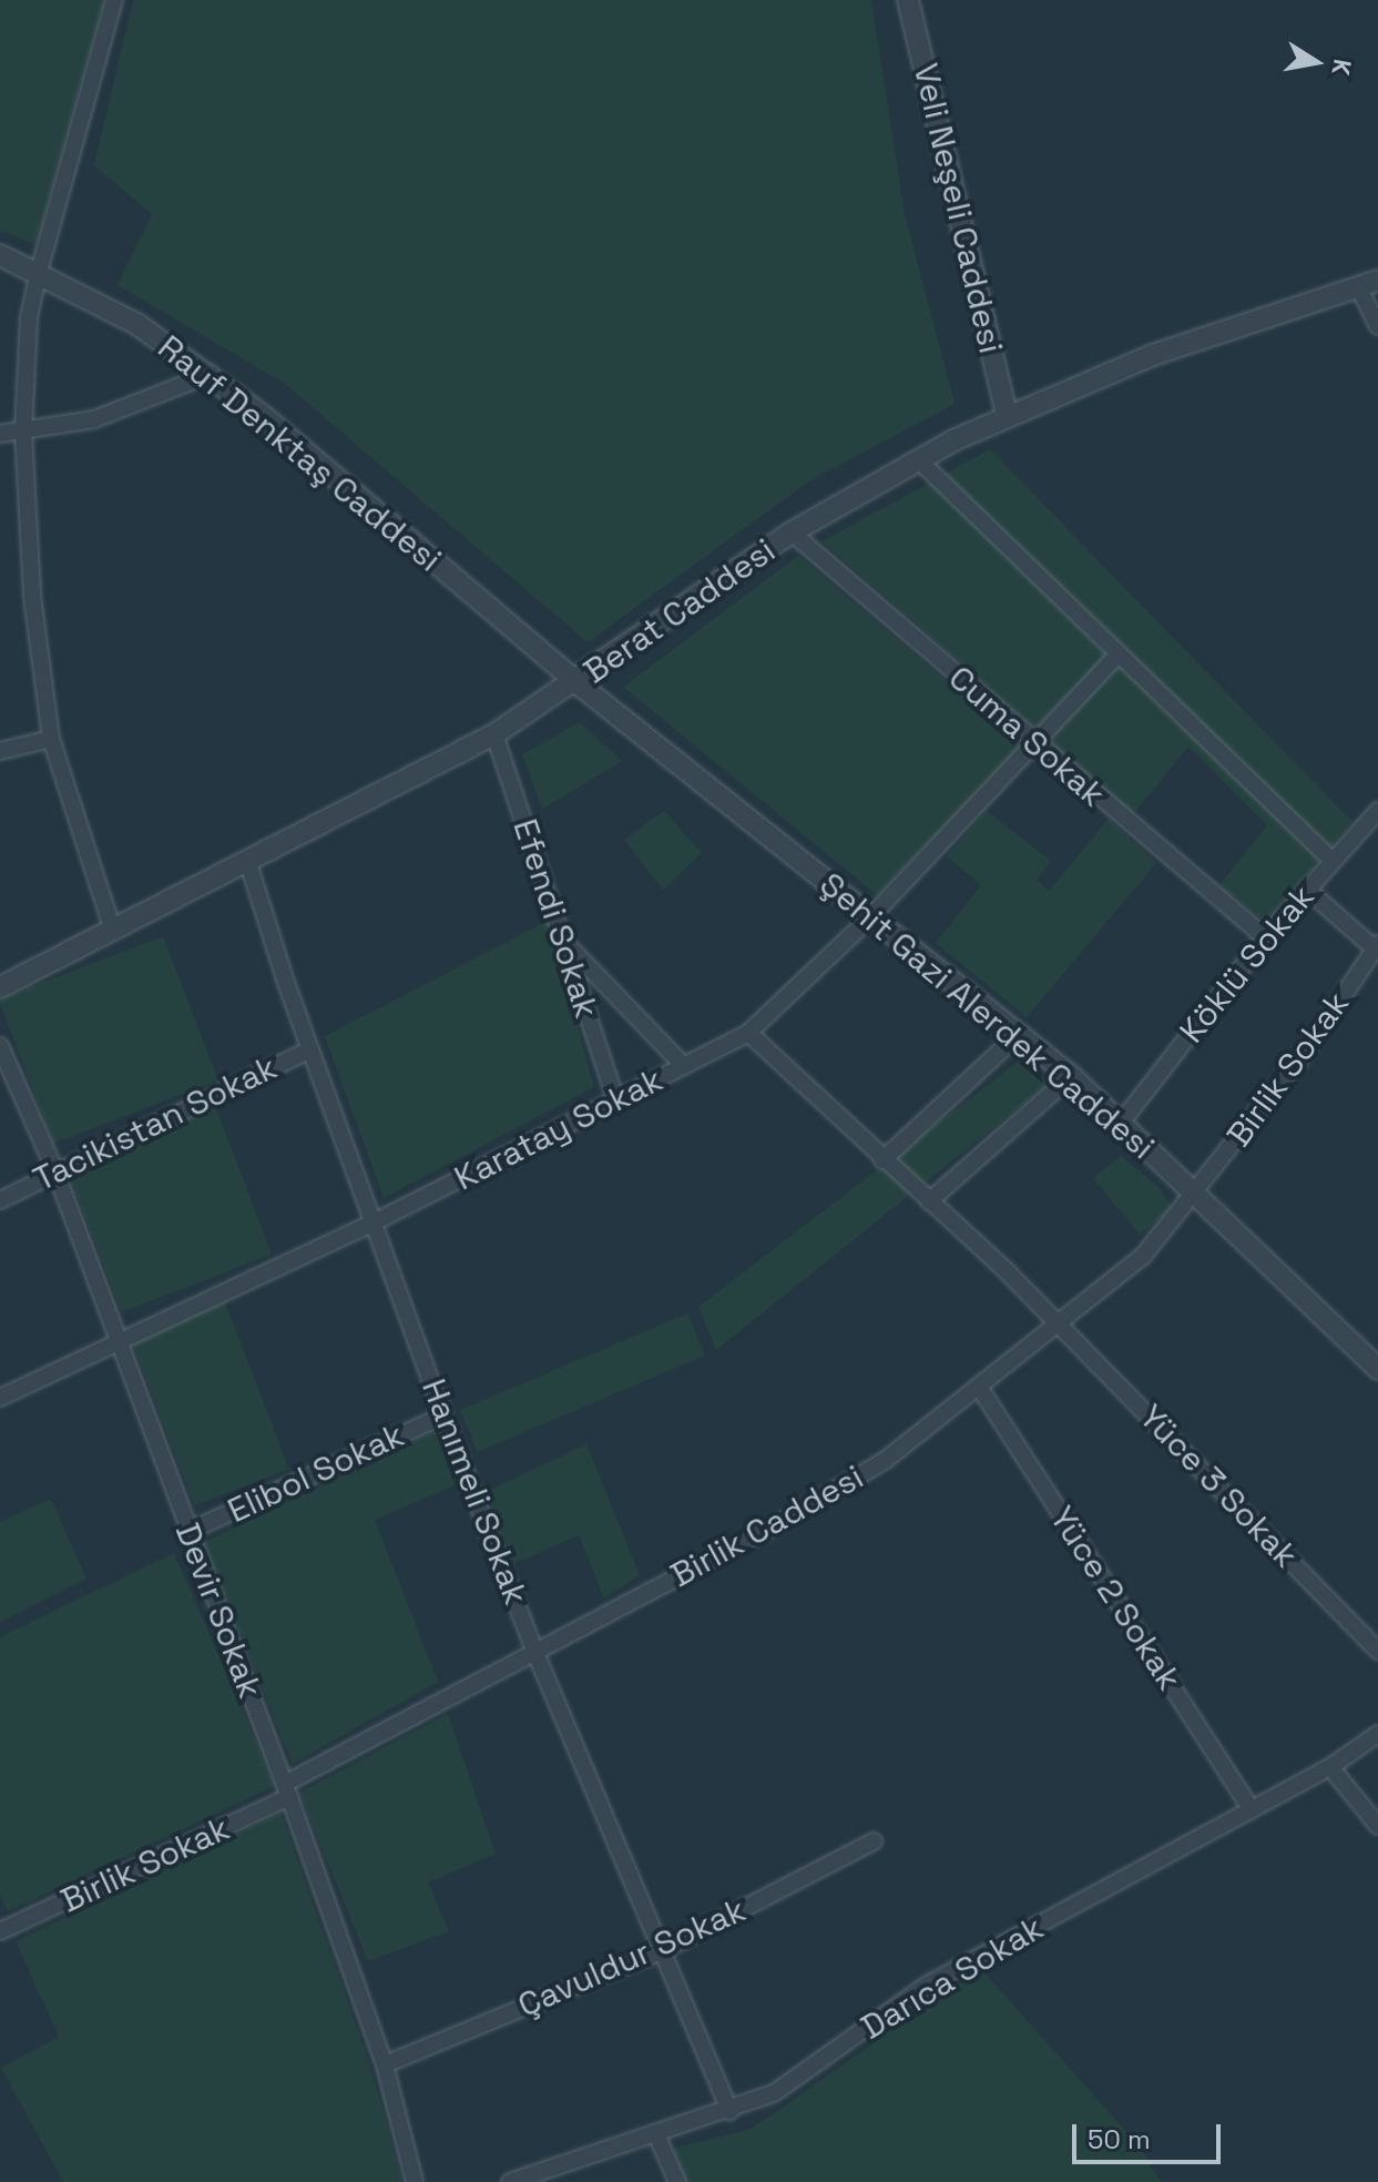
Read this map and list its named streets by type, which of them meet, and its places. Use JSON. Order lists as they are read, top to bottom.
{
  "streets": {
    "street": [
      "Veli Neşeli Caddesi",
      "Rauf Denktaş Caddesi",
      "Berat Caddesi",
      "Cuma Sokak",
      "Efendi Sokak",
      "Köklü Sokak",
      "Şehit Gazi Alerdek Caddesi",
      "Birlik Sokak",
      "Tacikistan Sokak",
      "Karatay Sokak",
      "Elibol Sokak",
      "Yüce 3 Sokak",
      "Hanımeli Sokak",
      "Birlik Caddesi",
      "Yüce 2 Sokak",
      "Devir Sokak",
      "Çavuldur Sokak",
      "Darıca Sokak"
    ]
  },
  "crossings": [
    ["Veli Neşeli Caddesi", "Berat Caddesi"],
    ["Rauf Denktaş Caddesi", "Berat Caddesi"],
    ["Rauf Denktaş Caddesi", "Şehit Gazi Alerdek Caddesi"],
    ["Berat Caddesi", "Cuma Sokak"],
    ["Berat Caddesi", "Efendi Sokak"],
    ["Berat Caddesi", "Şehit Gazi Alerdek Caddesi"],
    ["Berat Caddesi", "Hanımeli Sokak"],
    ["Cuma Sokak", "Köklü Sokak"],
    ["Cuma Sokak", "Karatay Sokak"],
    ["Efendi Sokak", "Karatay Sokak"],
    ["Köklü Sokak", "Şehit Gazi Alerdek Caddesi"],
    ["Şehit Gazi Alerdek Caddesi", "Birlik Sokak"],
    ["Şehit Gazi Alerdek Caddesi", "Karatay Sokak"],
    ["Şehit Gazi Alerdek Caddesi", "Birlik Caddesi"],
    ["Birlik Sokak", "Birlik Caddesi"],
    ["Birlik Sokak", "Devir Sokak"],
    ["Tacikistan Sokak", "Hanımeli Sokak"],
    ["Tacikistan Sokak", "Devir Sokak"],
    ["Karatay Sokak", "Yüce 3 Sokak"],
    ["Karatay Sokak", "Hanımeli Sokak"],
    ["Karatay Sokak", "Devir Sokak"],
    ["Elibol Sokak", "Hanımeli Sokak"],
    ["Elibol Sokak", "Devir Sokak"],
    ["Yüce 3 Sokak", "Birlik Caddesi"],
    ["Hanımeli Sokak", "Birlik Caddesi"],
    ["Hanımeli Sokak", "Çavuldur Sokak"],
    ["Hanımeli Sokak", "Darıca Sokak"],
    ["Birlik Caddesi", "Yüce 2 Sokak"],
    ["Birlik Caddesi", "Devir Sokak"],
    ["Yüce 2 Sokak", "Darıca Sokak"],
    ["Devir Sokak", "Çavuldur Sokak"]
  ],
  "scale_bar": "50 m",
  "north": "right"
}
